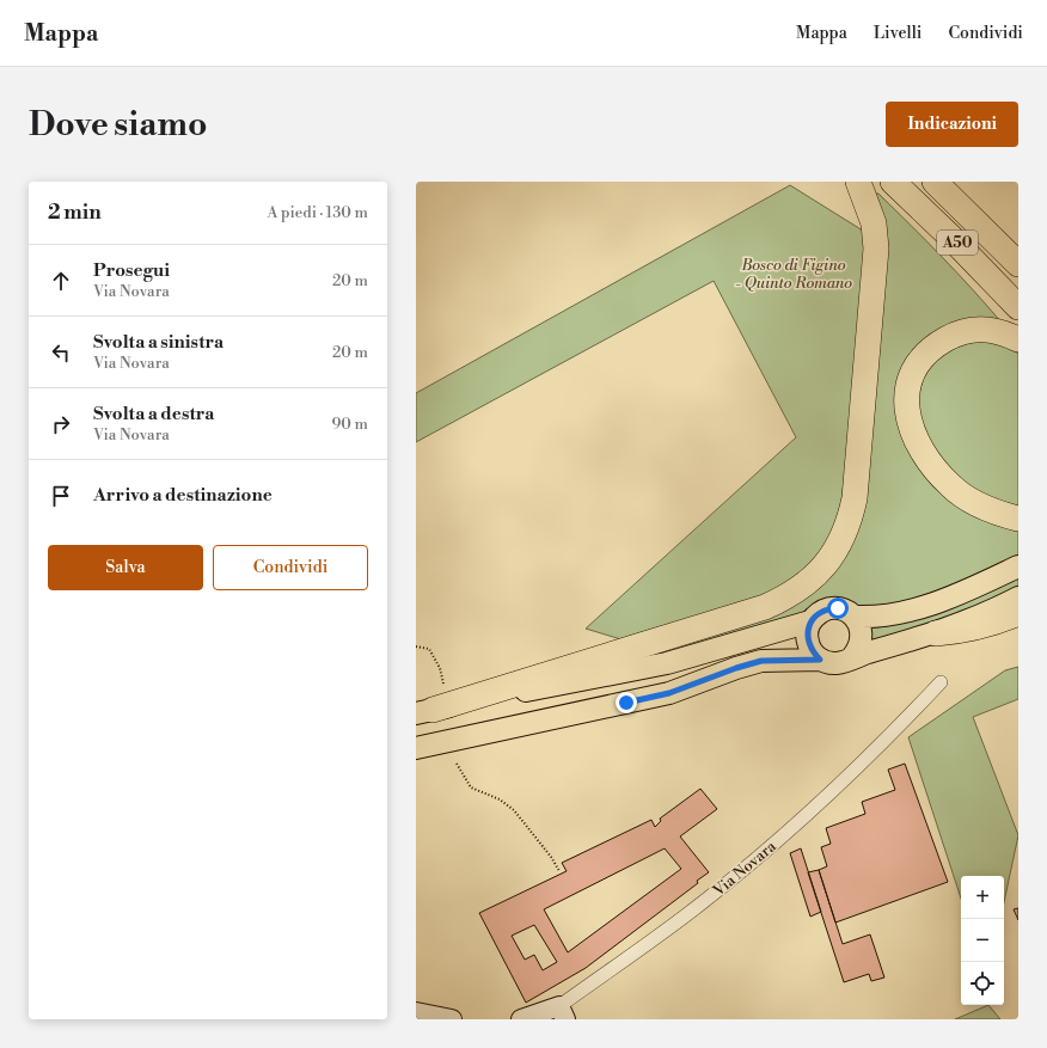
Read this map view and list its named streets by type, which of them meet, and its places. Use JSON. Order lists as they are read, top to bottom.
{
  "streets": {
    "highway": ["A50"],
    "street": ["Via Novara"]
  },
  "parks": ["Bosco di Figino - Quinto Romano"],
  "page": {
    "header": "Mappa",
    "nav": ["Mappa", "Livelli", "Condividi"],
    "buttons": [
      "Indicazioni",
      ["Salva", "Condividi"]
    ],
    "title": "Dove siamo",
    "heading": ["2 min", "A piedi · 130 m"],
    "list": [
      ["Prosegui", "Via Novara", "20 m"],
      ["Svolta a sinistra", "Via Novara", "20 m"],
      ["Svolta a destra", "Via Novara", "90 m"],
      "Arrivo a destinazione"
    ],
    "map_buttons": ["+", "−"]
  }
}
